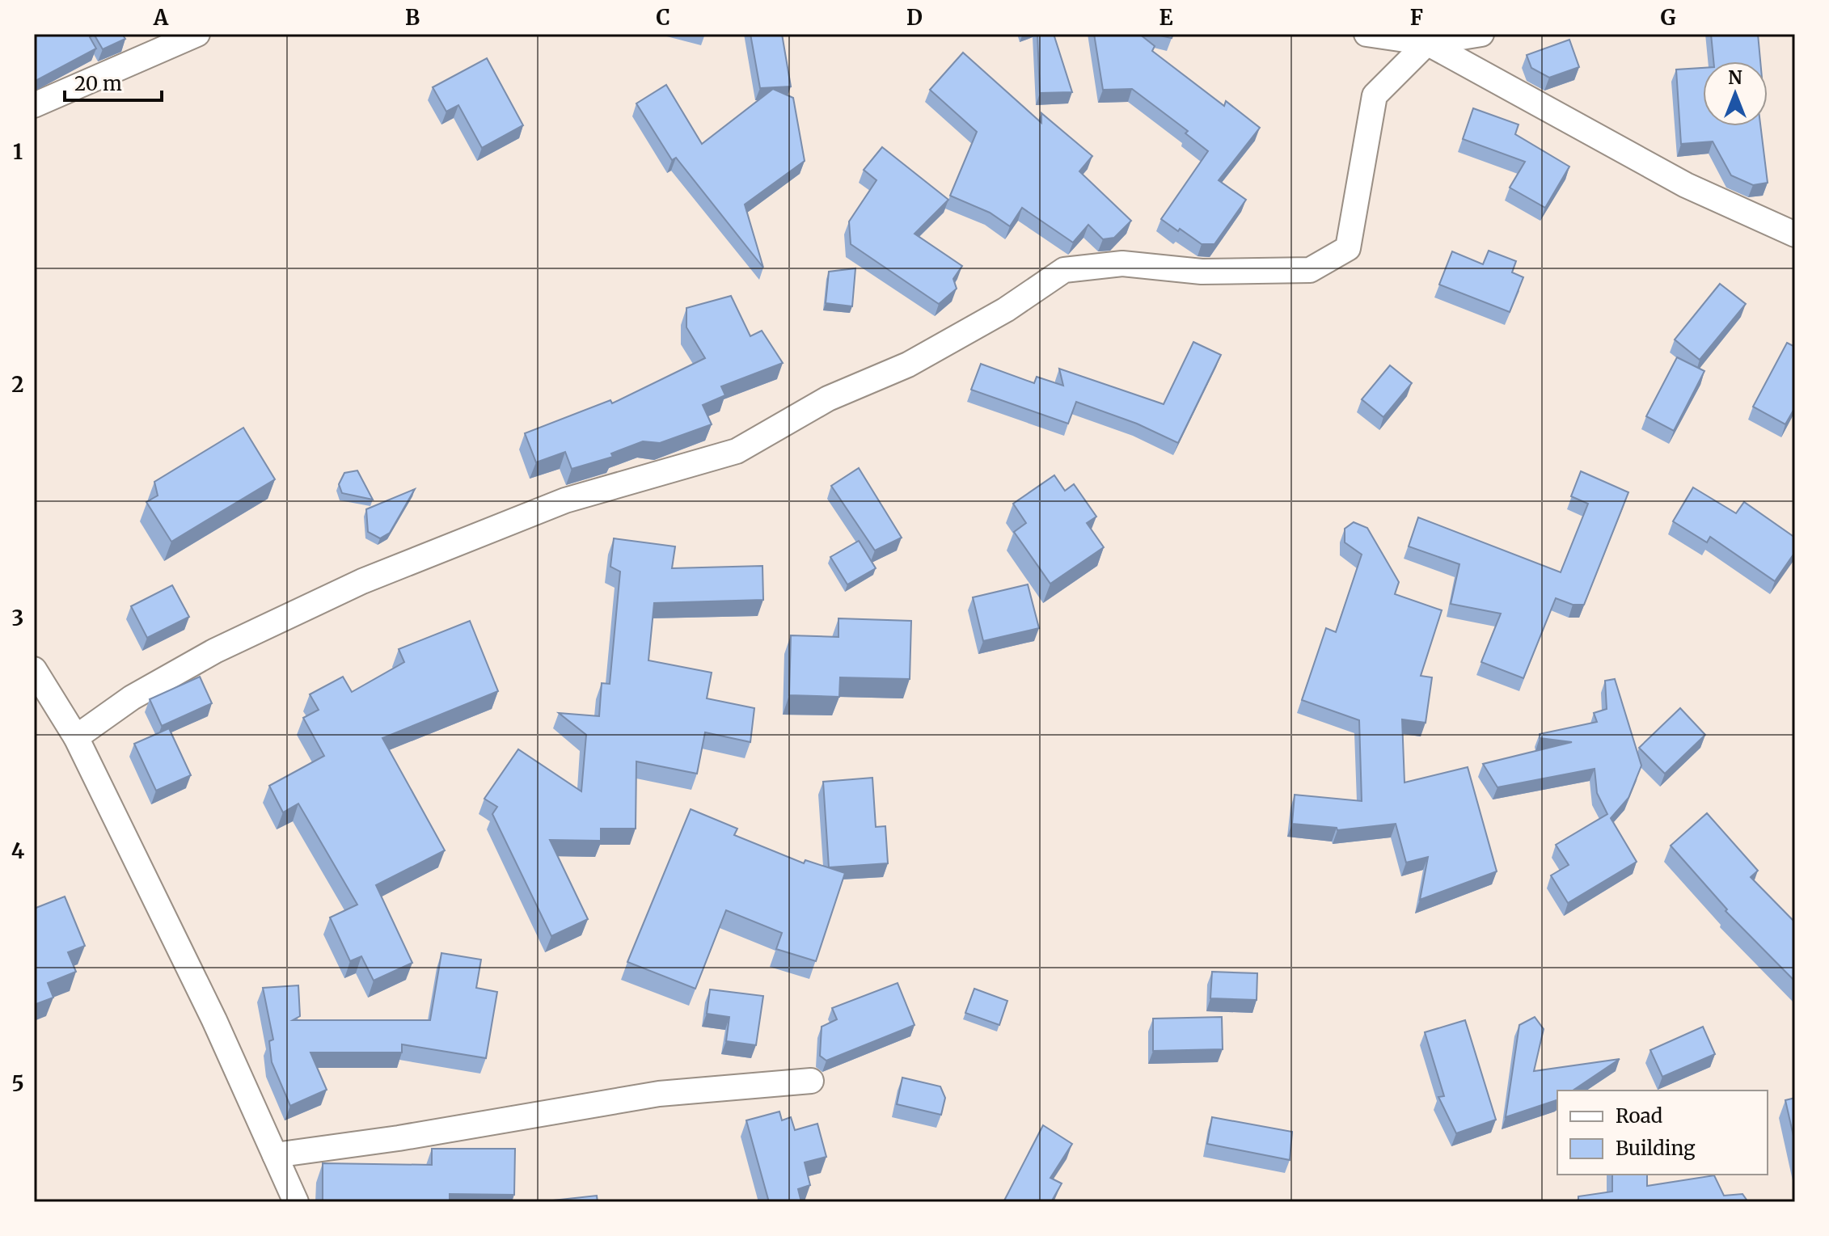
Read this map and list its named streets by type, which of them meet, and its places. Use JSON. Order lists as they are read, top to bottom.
{
  "legend": ["Road", "Building"],
  "scale_bar": "20 m",
  "north": "top",
  "grid": {
    "columns": [
      "A",
      "B",
      "C",
      "D",
      "E",
      "F",
      "G"
    ],
    "rows": [
      "1",
      "2",
      "3",
      "4",
      "5"
    ]
  }
}
